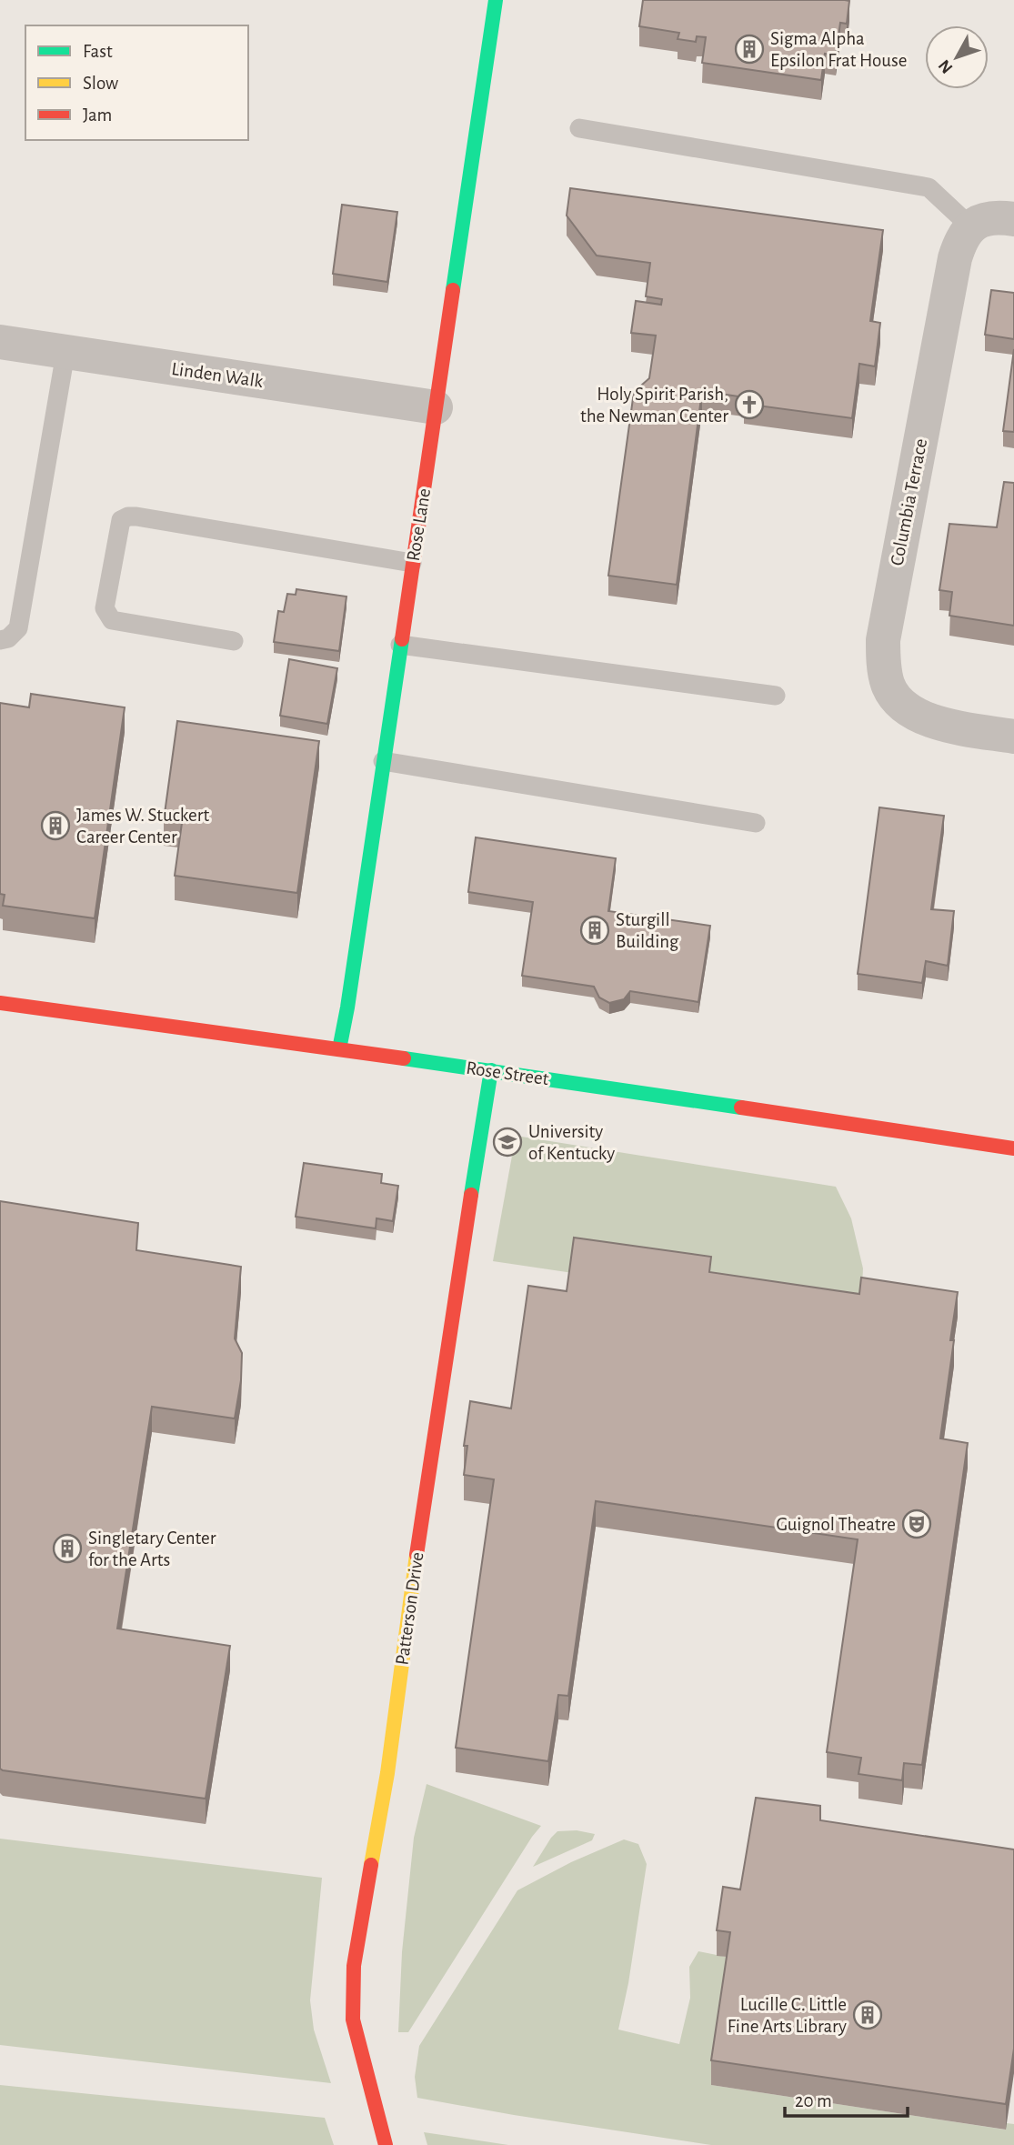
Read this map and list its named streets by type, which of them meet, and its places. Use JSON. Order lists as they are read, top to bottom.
{
  "streets": {
    "street": [
      "Linden Walk",
      "Columbia Terrace",
      "Rose Lane",
      "Rose Street",
      "Patterson Drive"
    ]
  },
  "crossings": [
    ["Linden Walk", "Rose Lane"],
    ["Rose Lane", "Rose Street"],
    ["Rose Street", "Patterson Drive"]
  ],
  "places": {
    "building": [
      "Sigma Alpha Epsilon Frat House",
      "James W. Stuckert Career Center",
      "Sturgill Building",
      "Singletary Center for the Arts",
      "Lucille C. Little Fine Arts Library"
    ],
    "church": ["Holy Spirit Parish, the Newman Center"],
    "school or university": ["University of Kentucky"],
    "theatre": ["Guignol Theatre"]
  },
  "legend": ["Fast", "Slow", "Jam"],
  "scale_bar": "20 m",
  "north": "bottom left"
}
